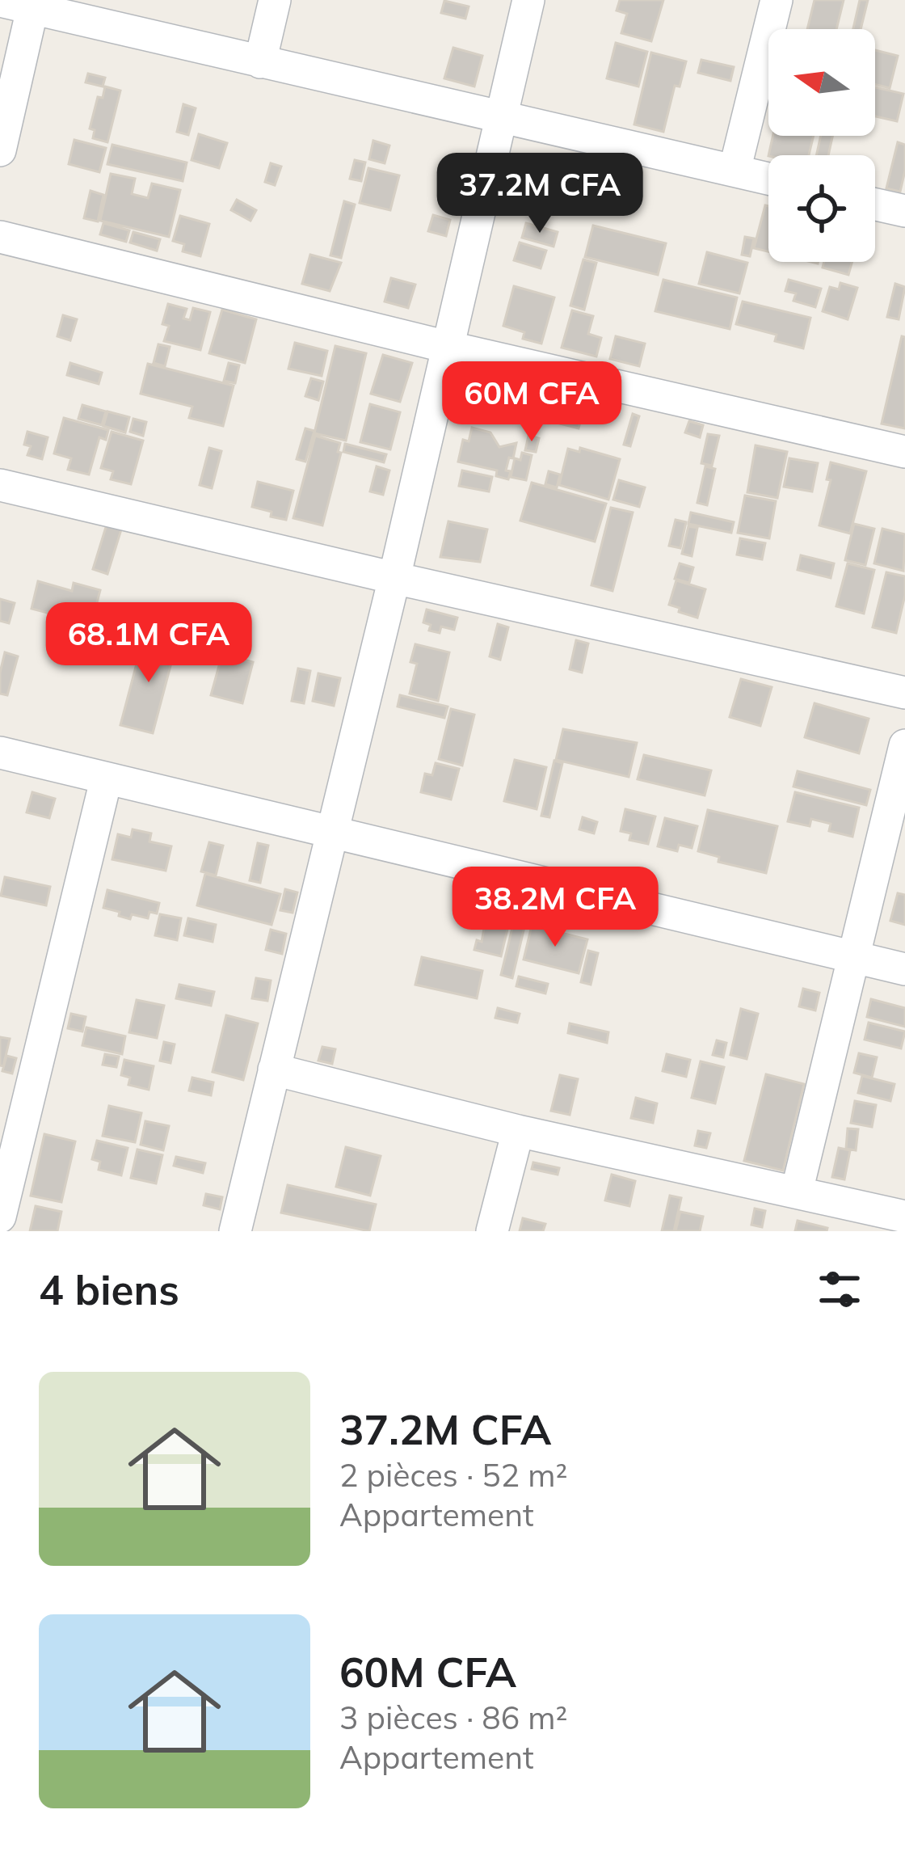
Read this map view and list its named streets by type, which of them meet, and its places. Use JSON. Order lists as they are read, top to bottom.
{
  "north": "left",
  "page": {
    "price": [
      "37.2M CFA",
      "60M CFA",
      "68.1M CFA",
      "38.2M CFA"
    ],
    "heading": "4 biens",
    "list": [
      {
        "name": "37.2M CFA",
        "note": "2 pièces · 52 m² · Appartement"
      },
      {
        "name": "60M CFA",
        "note": "3 pièces · 86 m² · Appartement"
      }
    ]
  }
}
